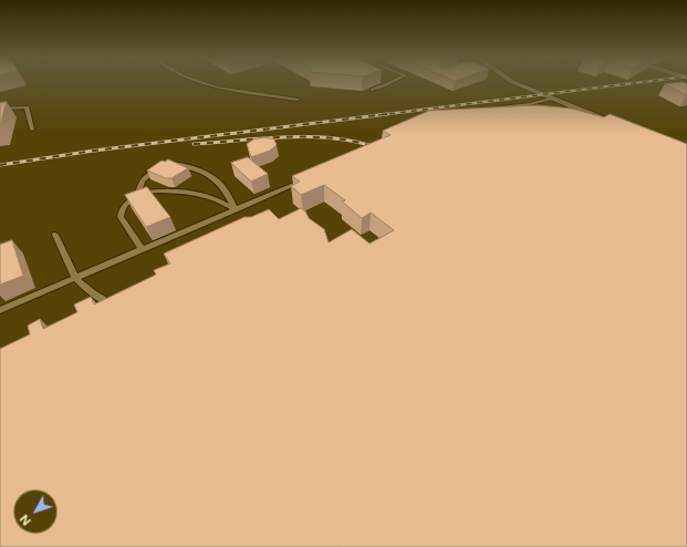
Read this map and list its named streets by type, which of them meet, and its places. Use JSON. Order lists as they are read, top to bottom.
{
  "north": "bottom left"
}
